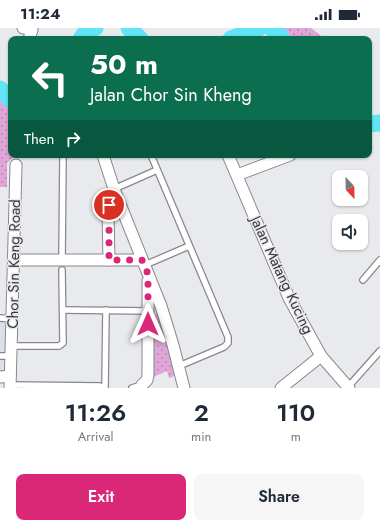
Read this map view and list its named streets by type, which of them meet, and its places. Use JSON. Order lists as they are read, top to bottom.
{
  "streets": {
    "street": ["Chor Sin Keng Road", "Jalan Matang Kucing"]
  },
  "north": "bottom",
  "page": {
    "status": "11:24",
    "turn": ["50 m", "Jalan Chor Sin Kheng"],
    "then": "Then",
    "eta": [
      "11:26",
      "Arrival",
      "2",
      "min",
      "110",
      "m"
    ],
    "buttons": ["Exit", "Share"]
  }
}
